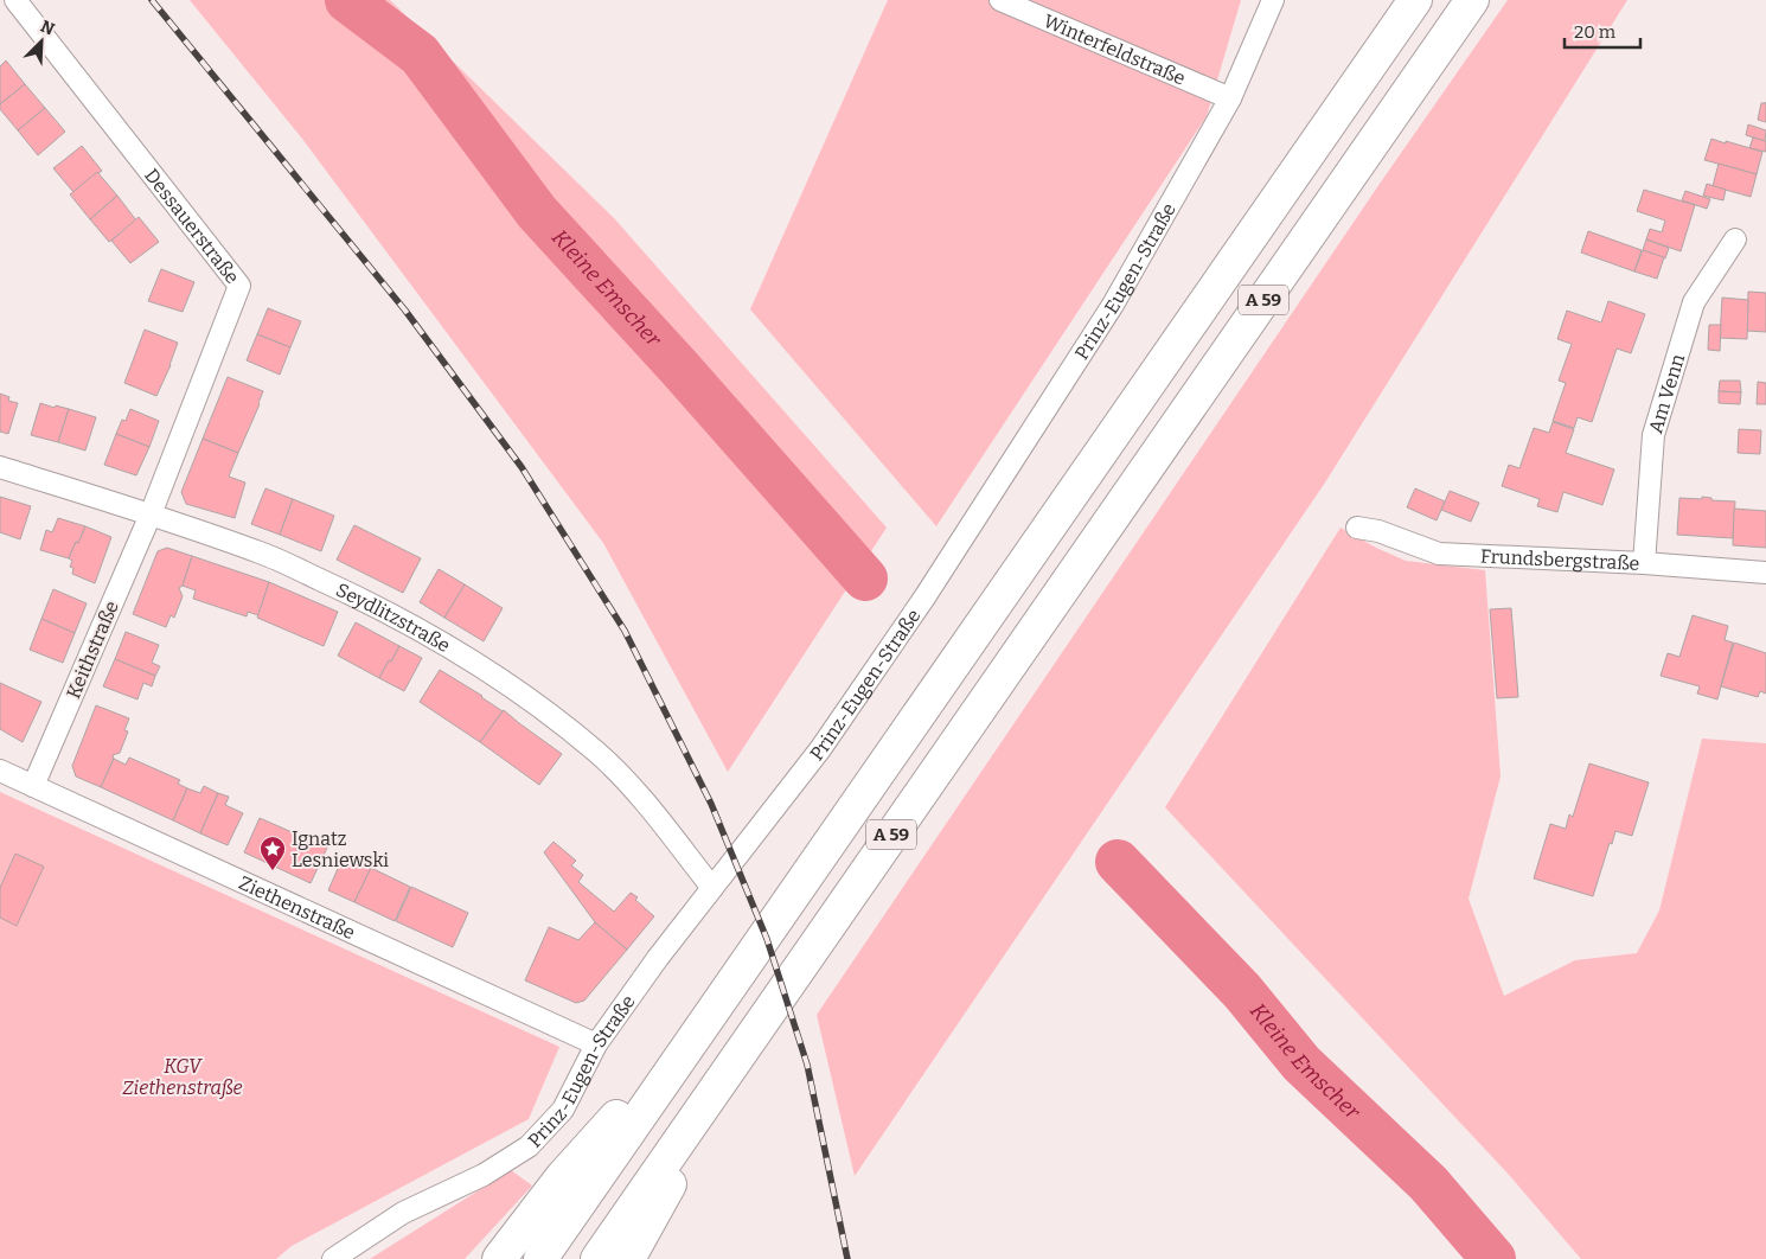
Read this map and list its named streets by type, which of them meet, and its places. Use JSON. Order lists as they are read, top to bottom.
{
  "streets": {
    "highway": ["A 59"],
    "street": [
      "Winterfeldstraße",
      "Dessauerstraße",
      "Prinz-Eugen-Straße",
      "Am Venn",
      "Frundsbergstraße",
      "Seydlitzstraße",
      "Keithstraße",
      "Ziethenstraße"
    ]
  },
  "crossings": [
    ["Winterfeldstraße", "Prinz-Eugen-Straße"],
    ["Dessauerstraße", "Seydlitzstraße"],
    ["Dessauerstraße", "Keithstraße"],
    ["Prinz-Eugen-Straße", "Seydlitzstraße"],
    ["Prinz-Eugen-Straße", "Ziethenstraße"],
    ["Am Venn", "Frundsbergstraße"],
    ["Seydlitzstraße", "Keithstraße"],
    ["Keithstraße", "Ziethenstraße"]
  ],
  "water": ["Kleine Emscher"],
  "parks": ["KGV Ziethenstraße"],
  "places": {
    "place": ["Ignatz Lesniewski"]
  },
  "scale_bar": "20 m",
  "north": "top right"
}
